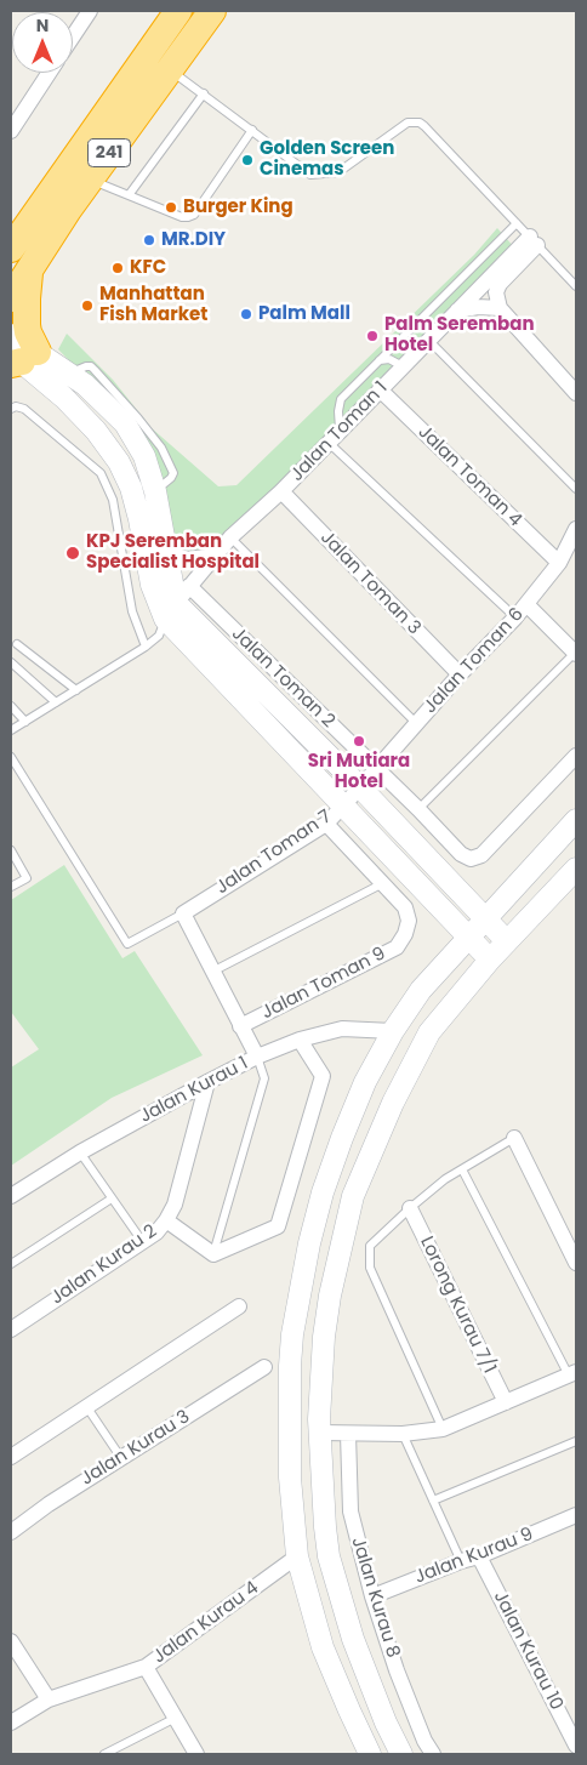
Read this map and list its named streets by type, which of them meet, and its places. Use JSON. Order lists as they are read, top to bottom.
{
  "streets": {
    "highway": ["241"],
    "street": [
      "Jalan Toman 1",
      "Jalan Toman 4",
      "Jalan Toman 3",
      "Jalan Toman 6",
      "Jalan Toman 2",
      "Jalan Toman 7",
      "Jalan Toman 9",
      "Jalan Kurau 1",
      "Jalan Kurau 2",
      "Lorong Kurau 7/1",
      "Jalan Kurau 3",
      "Jalan Kurau 9",
      "Jalan Kurau 8",
      "Jalan Kurau 4",
      "Jalan Kurau 10"
    ]
  },
  "crossings": [
    ["Jalan Toman 1", "Jalan Toman 4"],
    ["Jalan Toman 1", "Jalan Toman 3"],
    ["Jalan Toman 1", "Jalan Toman 2"],
    ["Jalan Toman 4", "Jalan Toman 6"],
    ["Jalan Toman 3", "Jalan Toman 6"],
    ["Jalan Toman 6", "Jalan Toman 2"],
    ["Jalan Toman 6", "Jalan Toman 7"],
    ["Jalan Toman 7", "Jalan Toman 9"],
    ["Jalan Kurau 1", "Jalan Kurau 2"],
    ["Jalan Kurau 9", "Jalan Kurau 8"],
    ["Jalan Kurau 9", "Jalan Kurau 10"]
  ],
  "places": [
    "Golden Screen Cinemas",
    "Burger King",
    "MR.DIY",
    "KFC",
    "Manhattan Fish Market",
    "Palm Mall",
    "Palm Seremban Hotel",
    "KPJ Seremban Specialist Hospital",
    "Sri Mutiara Hotel"
  ],
  "north": "top"
}
